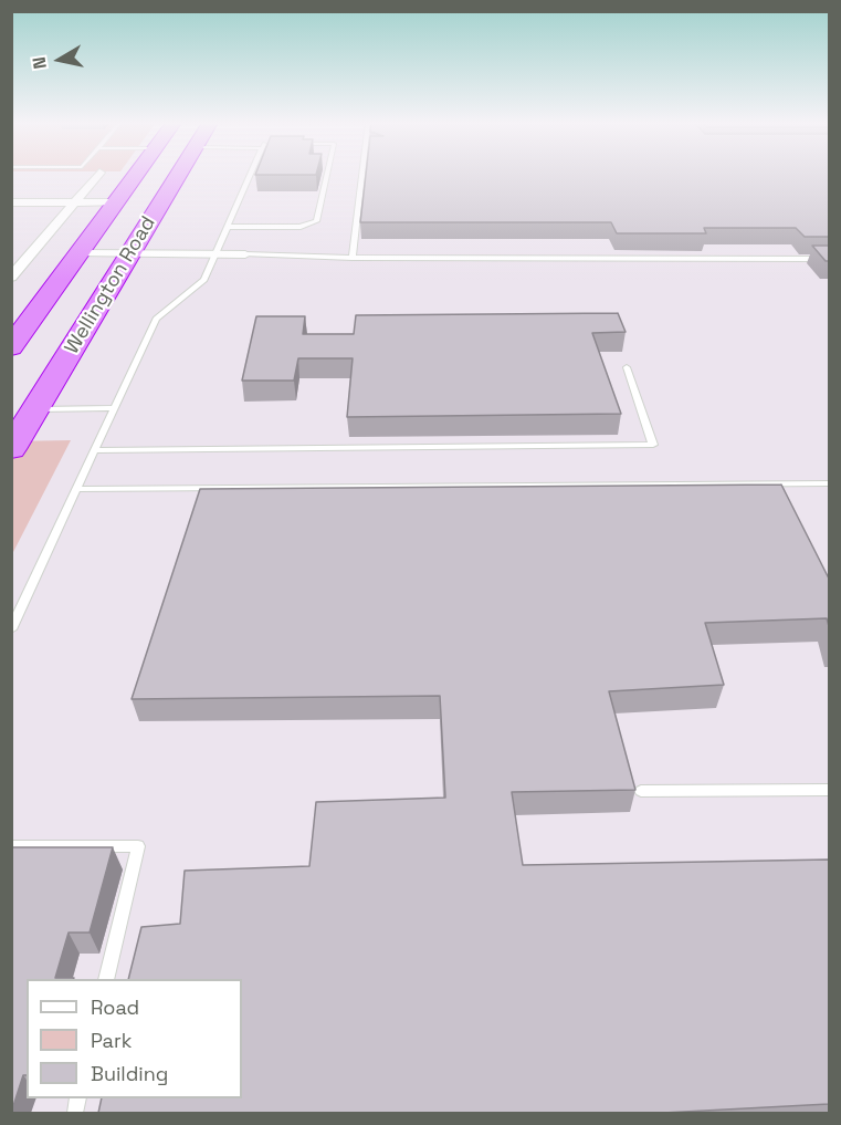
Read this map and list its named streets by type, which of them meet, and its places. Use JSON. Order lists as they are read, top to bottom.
{
  "streets": {
    "highway": ["Wellington Road"]
  },
  "legend": ["Road", "Park", "Building"],
  "north": "left"
}
